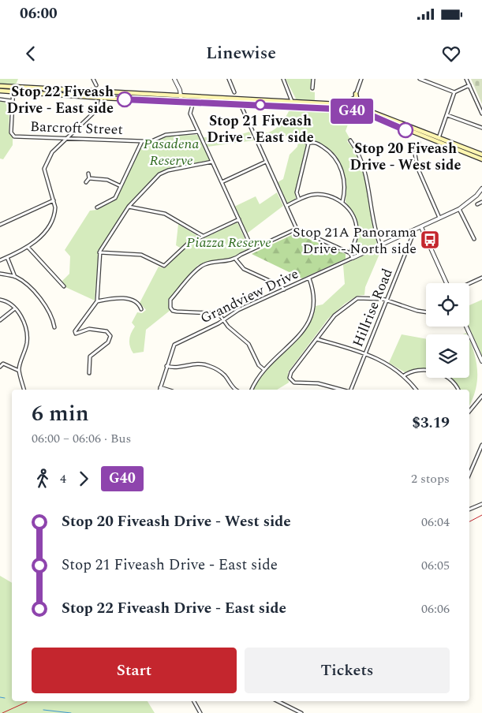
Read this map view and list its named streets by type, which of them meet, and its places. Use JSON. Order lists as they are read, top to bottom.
{
  "streets": {
    "street": ["Barcroft Street", "Grandview Drive", "Hillrise Road"]
  },
  "crossings": [
    ["Grandview Drive", "Hillrise Road"]
  ],
  "parks": ["Pasadena Reserve", "Piazza Reserve"],
  "places": {
    "other": ["Stop 22 Fiveash Drive - East side", "Stop 21 Fiveash Drive - East side", "Stop 20 Fiveash Drive - West side"],
    "bus stop": ["Stop 21A Panorama Drive - North side"]
  },
  "lines": ["bus line G40"],
  "page": {
    "status": "06:00",
    "header": "Linewise",
    "on_map": "G40",
    "heading": ["6 min", "06:00 – 06:06 · Bus", "$3.19"],
    "legs": ["4", "G40", "2 stops"],
    "list": [
      {
        "name": "Stop 20 Fiveash Drive - West side",
        "value": "06:04"
      },
      {
        "name": "Stop 21 Fiveash Drive - East side",
        "value": "06:05"
      },
      {
        "name": "Stop 22 Fiveash Drive - East side",
        "value": "06:06"
      }
    ],
    "buttons": ["Start", "Tickets"]
  }
}
